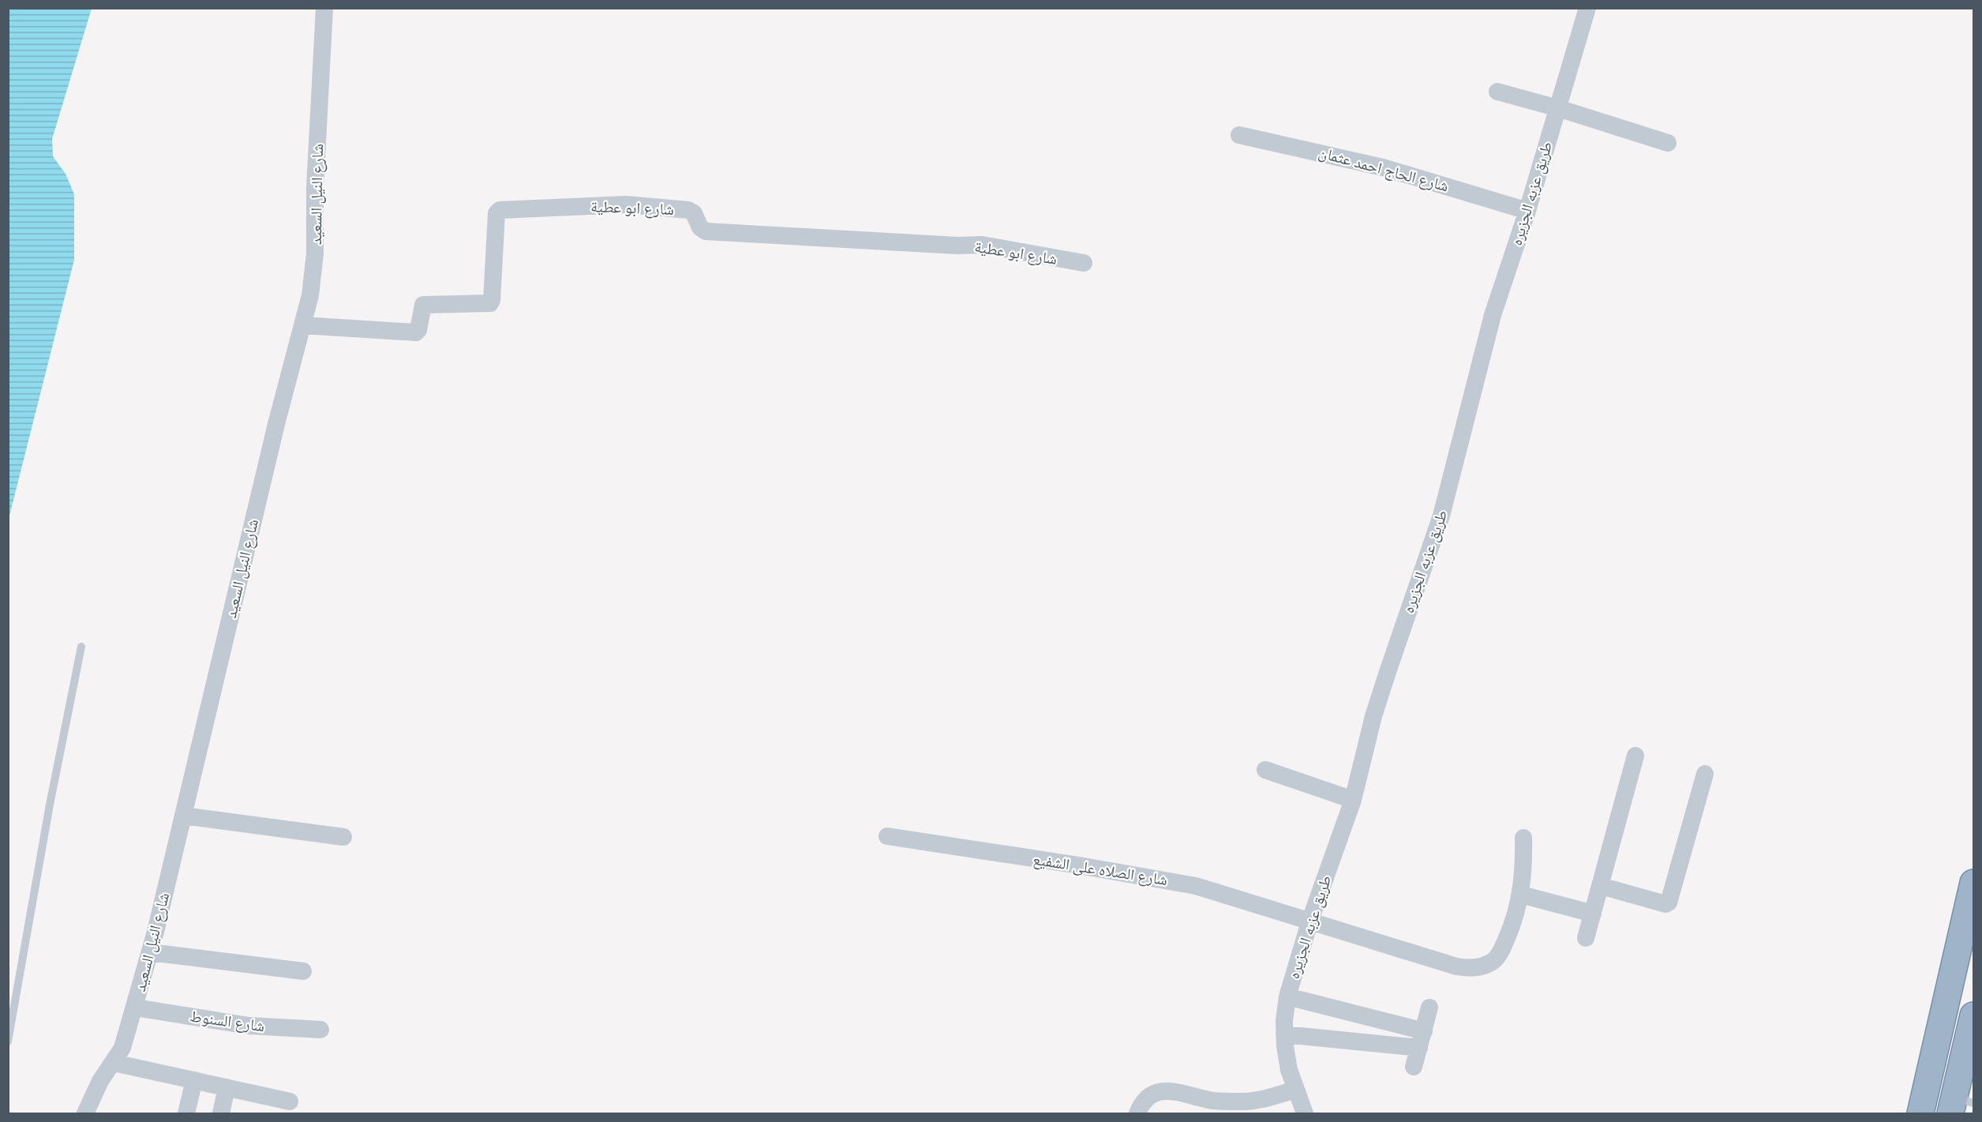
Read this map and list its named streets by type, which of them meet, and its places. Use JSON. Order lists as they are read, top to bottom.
{
  "streets": {
    "street": [
      "شارع الحاج احمد عثمان",
      "طريق عزبه الجزيره",
      "شارع النيل السعيد",
      "شارع ابو عطية",
      "شارع الصلاه على الشفيع",
      "شارع السنوط"
    ]
  },
  "crossings": [
    ["شارع الحاج احمد عثمان", "طريق عزبه الجزيره"],
    ["طريق عزبه الجزيره", "شارع الصلاه على الشفيع"],
    ["شارع النيل السعيد", "شارع ابو عطية"],
    ["شارع النيل السعيد", "شارع السنوط"]
  ]
}
